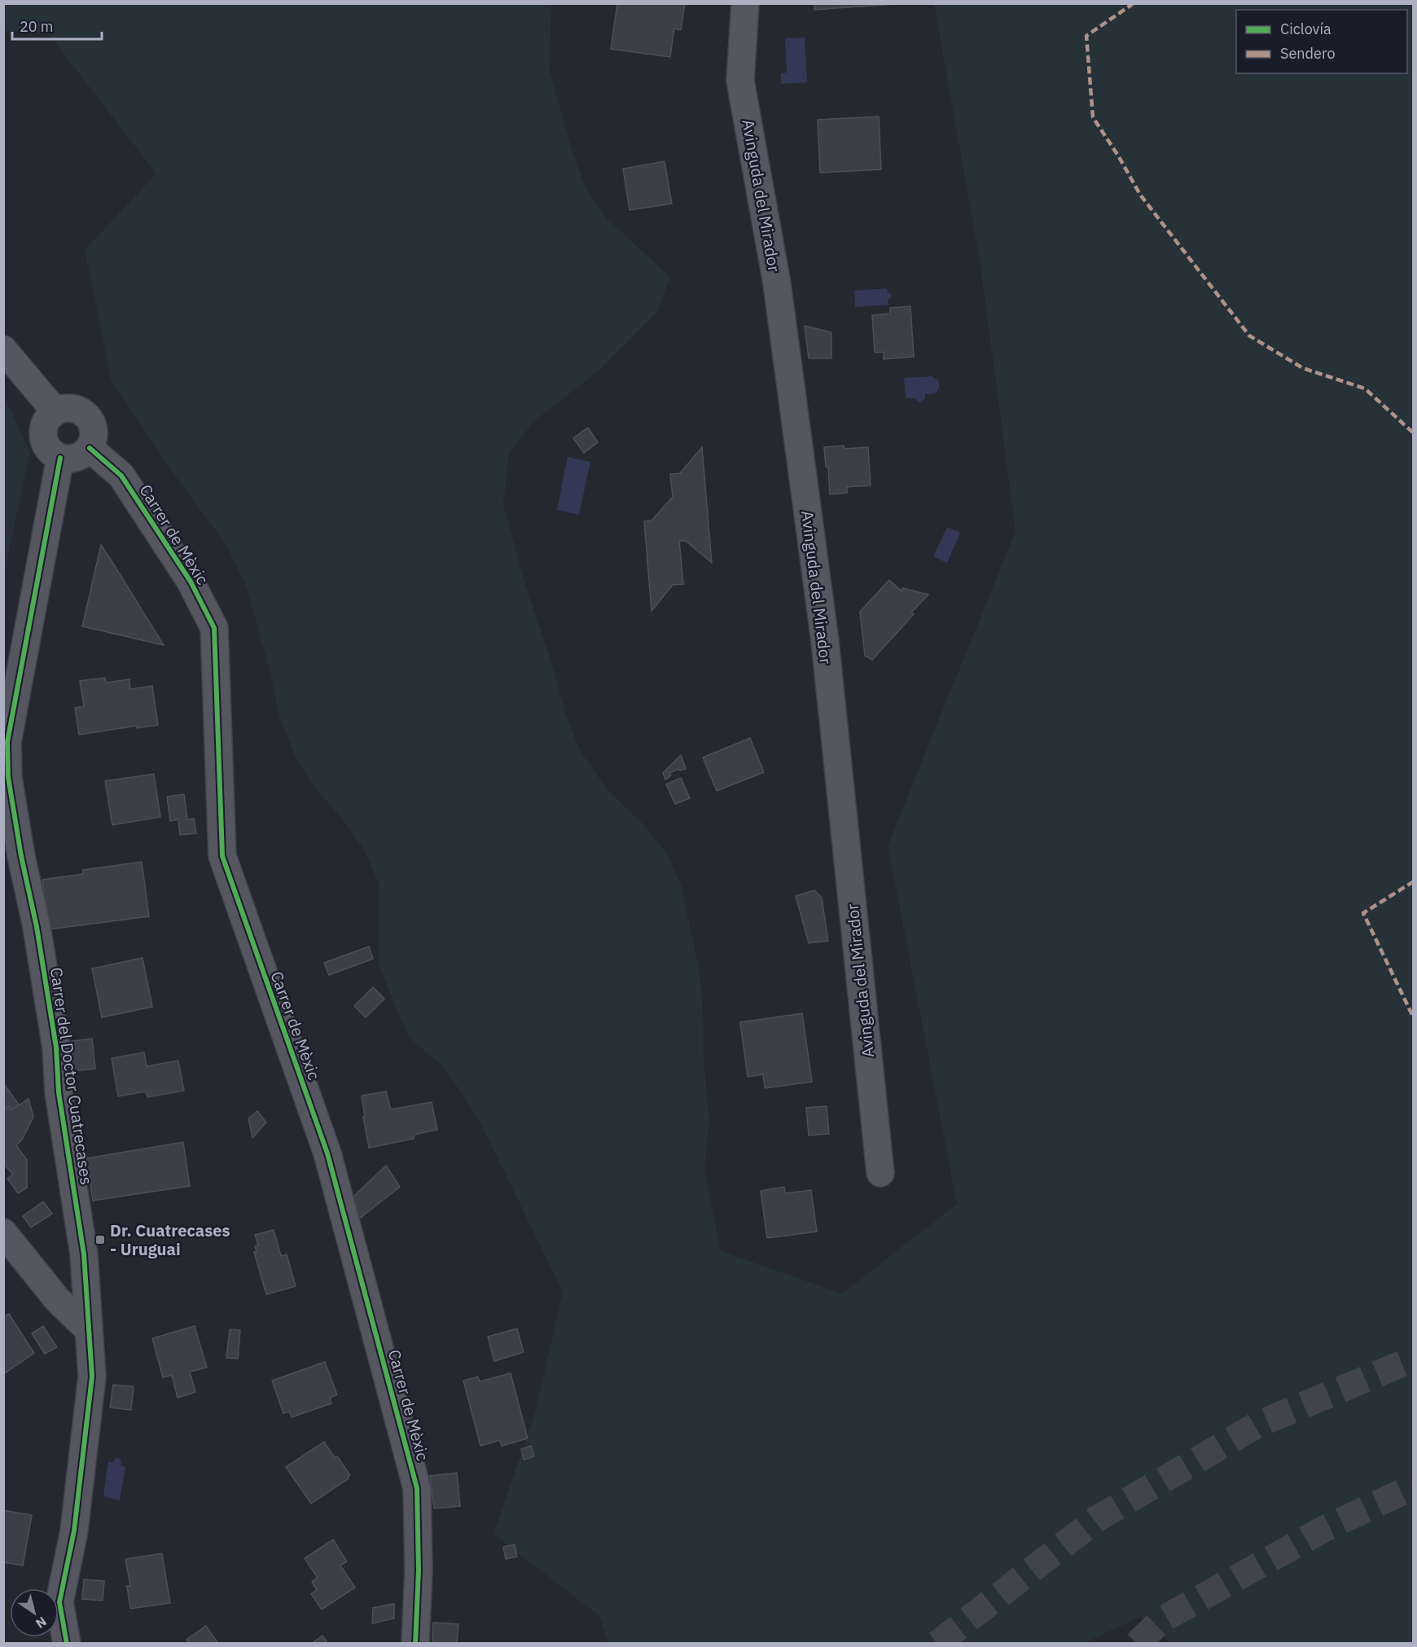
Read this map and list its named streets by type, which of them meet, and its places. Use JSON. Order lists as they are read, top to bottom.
{
  "streets": {
    "street": ["Avinguda del Mirador", "Carrer de Mèxic", "Carrer del Doctor Cuatrecases"]
  },
  "crossings": [
    ["Carrer de Mèxic", "Carrer del Doctor Cuatrecases"]
  ],
  "places": {
    "transit": ["Dr. Cuatrecases - Uruguai"]
  },
  "legend": ["Ciclovía", "Sendero"],
  "scale_bar": "20 m",
  "north": "bottom right"
}
